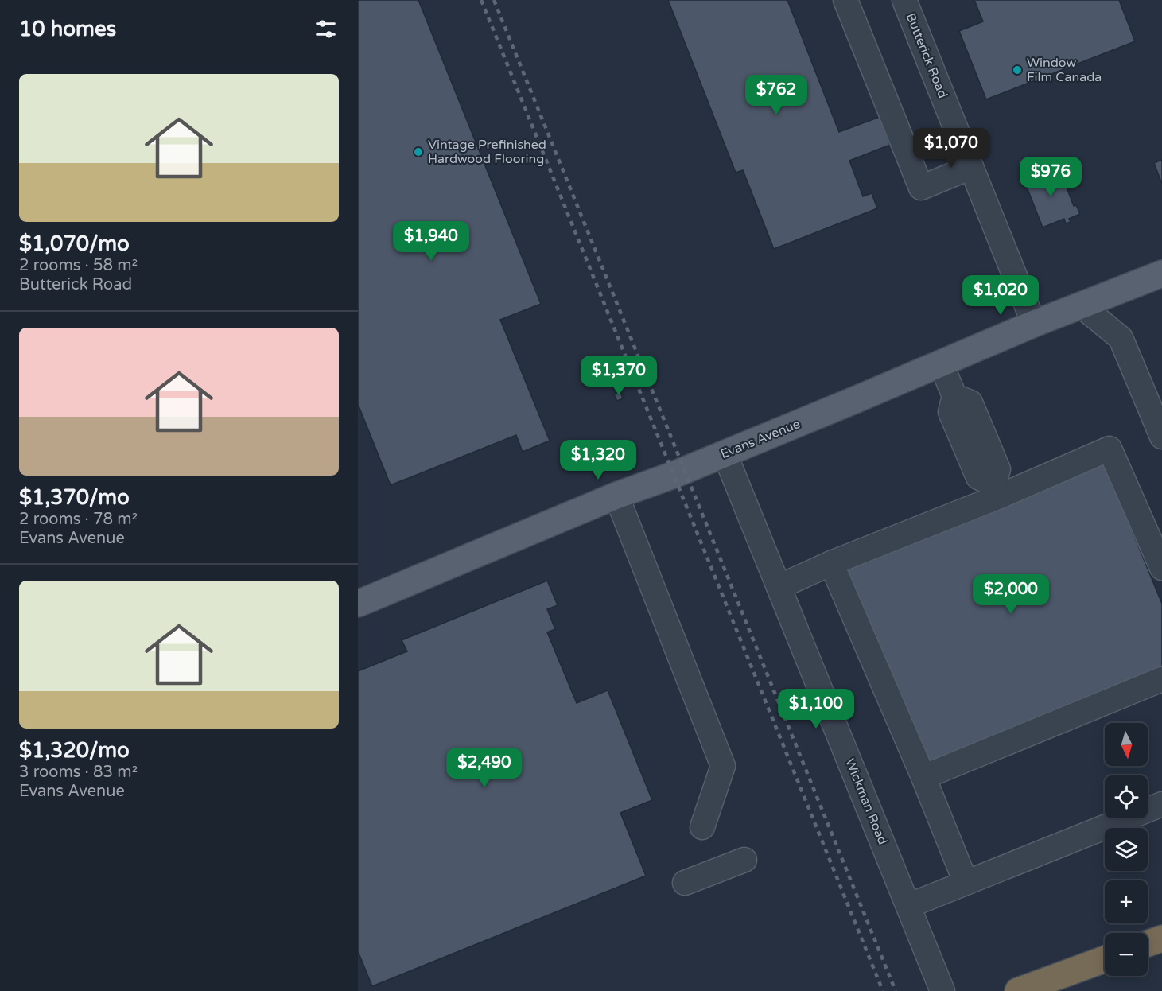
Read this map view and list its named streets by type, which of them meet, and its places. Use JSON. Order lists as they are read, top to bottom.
{
  "streets": {
    "main road": ["Evans Avenue"],
    "street": ["Butterick Road", "Wickman Road"]
  },
  "crossings": [
    ["Butterick Road", "Evans Avenue"],
    ["Evans Avenue", "Wickman Road"]
  ],
  "places": ["Window Film Canada", "Vintage Prefinished Hardwood Flooring"],
  "north": "bottom",
  "page": {
    "heading": "10 homes",
    "list": [
      {
        "name": "$1,070/mo",
        "note": "2 rooms · 58 m² · Butterick Road"
      },
      {
        "name": "$1,370/mo",
        "note": "2 rooms · 78 m² · Evans Avenue"
      },
      {
        "name": "$1,320/mo",
        "note": "3 rooms · 83 m² · Evans Avenue"
      }
    ],
    "price": [
      "$762",
      "$1,070",
      "$976",
      "$1,940",
      "$1,020",
      "$1,370",
      "$1,320",
      "$2,000",
      "$1,100",
      "$2,490"
    ],
    "map_buttons": ["+", "−"]
  }
}
